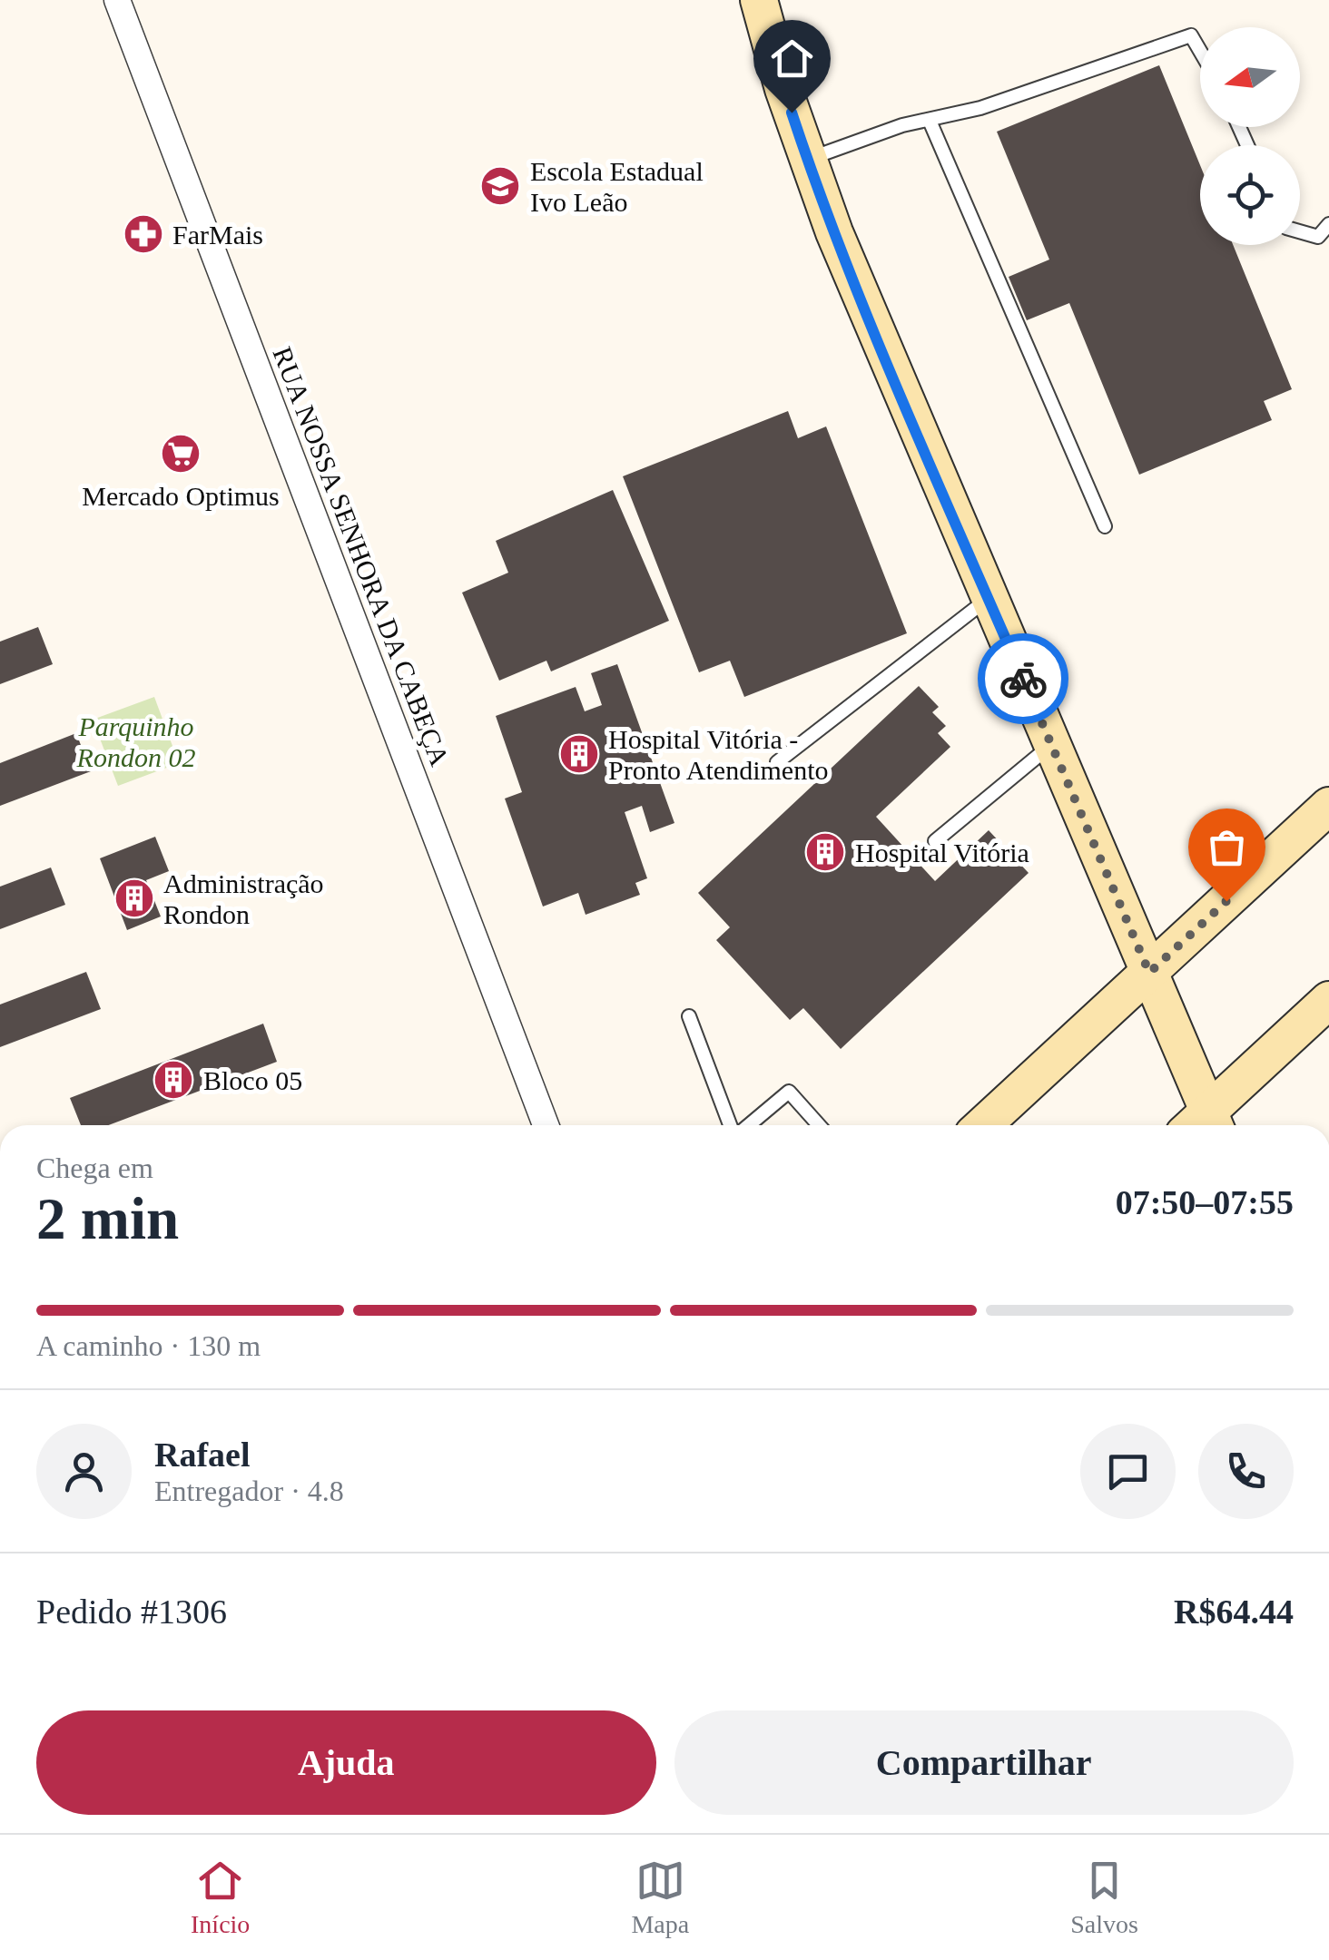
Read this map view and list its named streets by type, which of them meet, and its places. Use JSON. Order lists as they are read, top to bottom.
{
  "streets": {
    "street": ["RUA NOSSA SENHORA DA CABEÇA"]
  },
  "parks": ["Parquinho Rondon 02"],
  "places": {
    "school or university": ["Escola Estadual Ivo Leão"],
    "pharmacy": ["FarMais"],
    "supermarket": ["Mercado Optimus"],
    "building": [
      "Hospital Vitória - Pronto Atendimento",
      "Hospital Vitória",
      "Administração Rondon",
      "Bloco 05"
    ]
  },
  "north": "left",
  "page": {
    "heading": ["2 min", "Chega em", "07:50–07:55"],
    "panel": [
      "Rafael",
      "Entregador · 4.8",
      "Pedido #1306",
      "R$64.44"
    ],
    "bar": "A caminho · 130 m",
    "buttons": ["Ajuda", "Compartilhar"],
    "tabs": ["Início", "Mapa", "Salvos"]
  }
}
